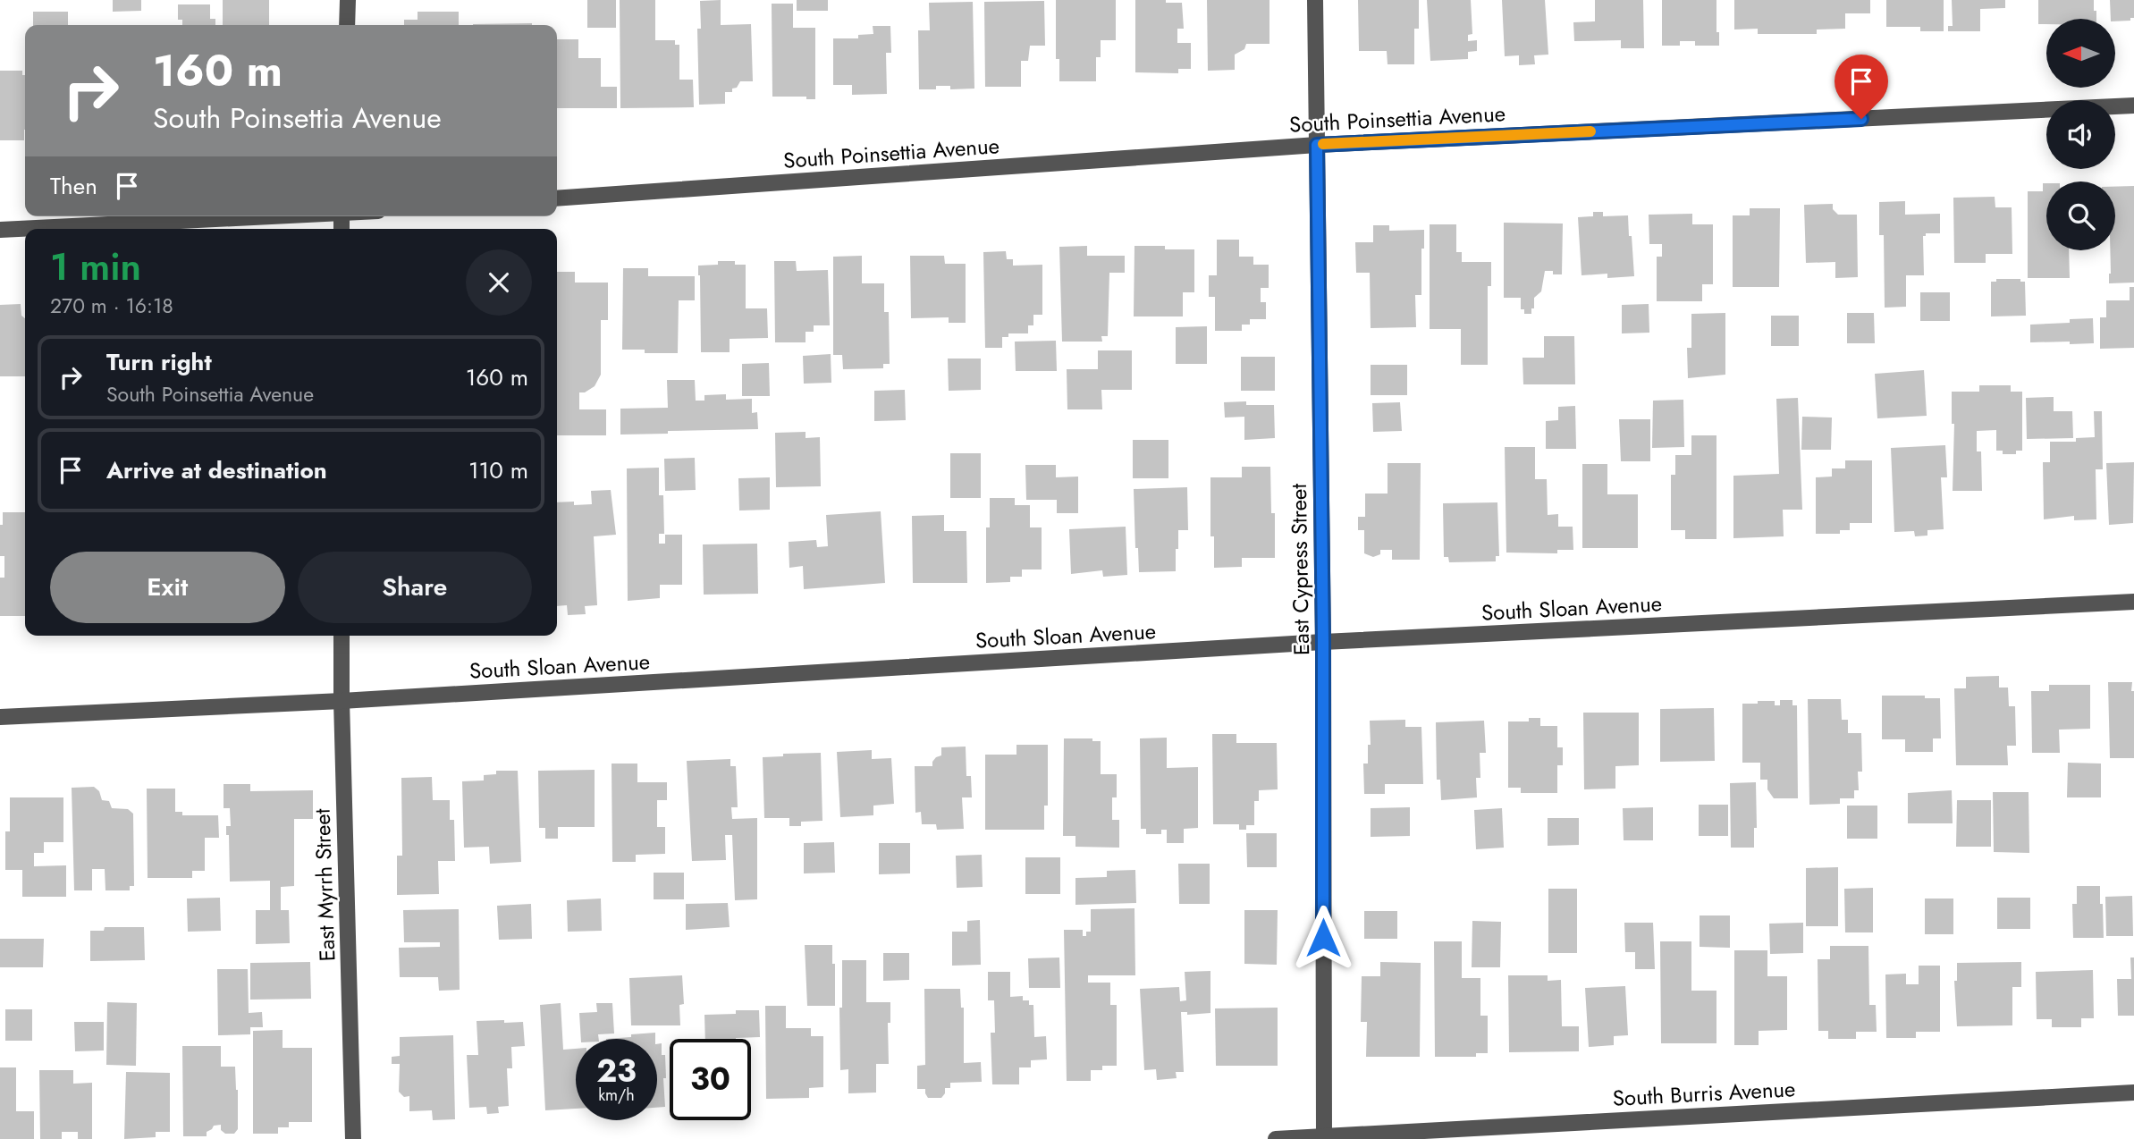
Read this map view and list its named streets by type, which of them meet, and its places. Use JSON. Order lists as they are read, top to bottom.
{
  "streets": {
    "street": [
      "South Poinsettia Avenue",
      "East Cypress Street",
      "South Sloan Avenue",
      "East Myrrh Street",
      "South Burris Avenue"
    ]
  },
  "crossings": [
    ["South Poinsettia Avenue", "East Cypress Street"],
    ["East Cypress Street", "South Sloan Avenue"],
    ["East Cypress Street", "South Burris Avenue"],
    ["South Sloan Avenue", "East Myrrh Street"]
  ],
  "north": "left",
  "page": {
    "turn": ["160 m", "South Poinsettia Avenue"],
    "then": "Then",
    "heading": ["1 min", "270 m · 16:18"],
    "list": [
      {
        "name": "Turn right",
        "note": "South Poinsettia Avenue",
        "value": "160 m"
      },
      {
        "name": "Arrive at destination",
        "value": "110 m"
      }
    ],
    "buttons": ["Exit", "Share"],
    "speed": "23 km/h",
    "limit": "30"
  }
}
